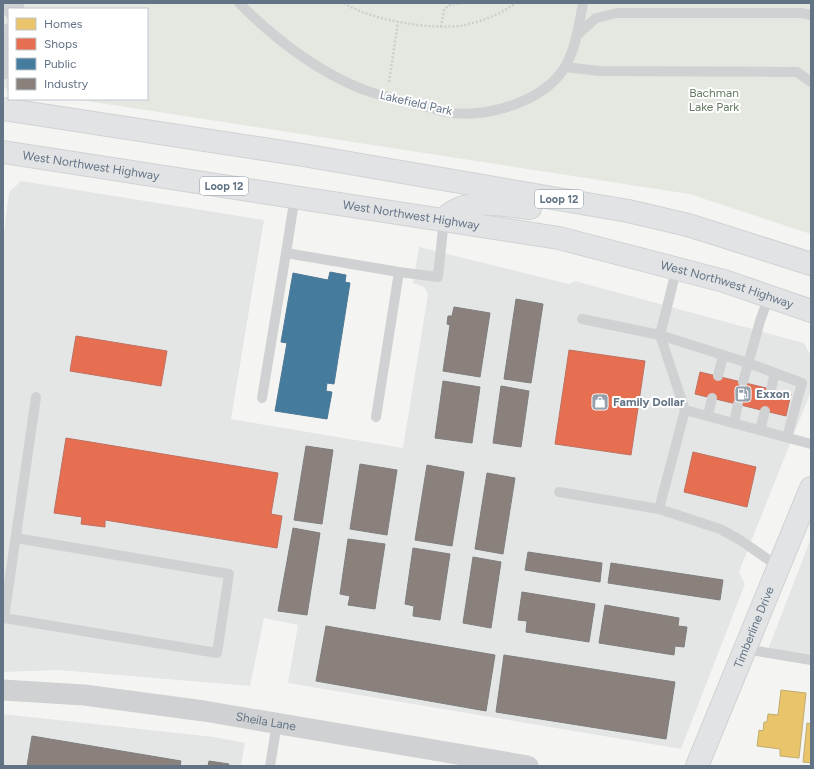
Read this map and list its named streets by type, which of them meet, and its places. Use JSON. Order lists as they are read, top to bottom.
{
  "streets": {
    "main road": ["West Northwest Highway", "Loop 12", "Timberline Drive"],
    "street": ["Sheila Lane"],
    "lane": ["Lakefield Park"]
  },
  "parks": ["Bachman Lake Park"],
  "places": {
    "fuel station": ["Exxon"],
    "shop": ["Family Dollar"]
  },
  "legend": [
    "Homes",
    "Shops",
    "Public",
    "Industry"
  ]
}
